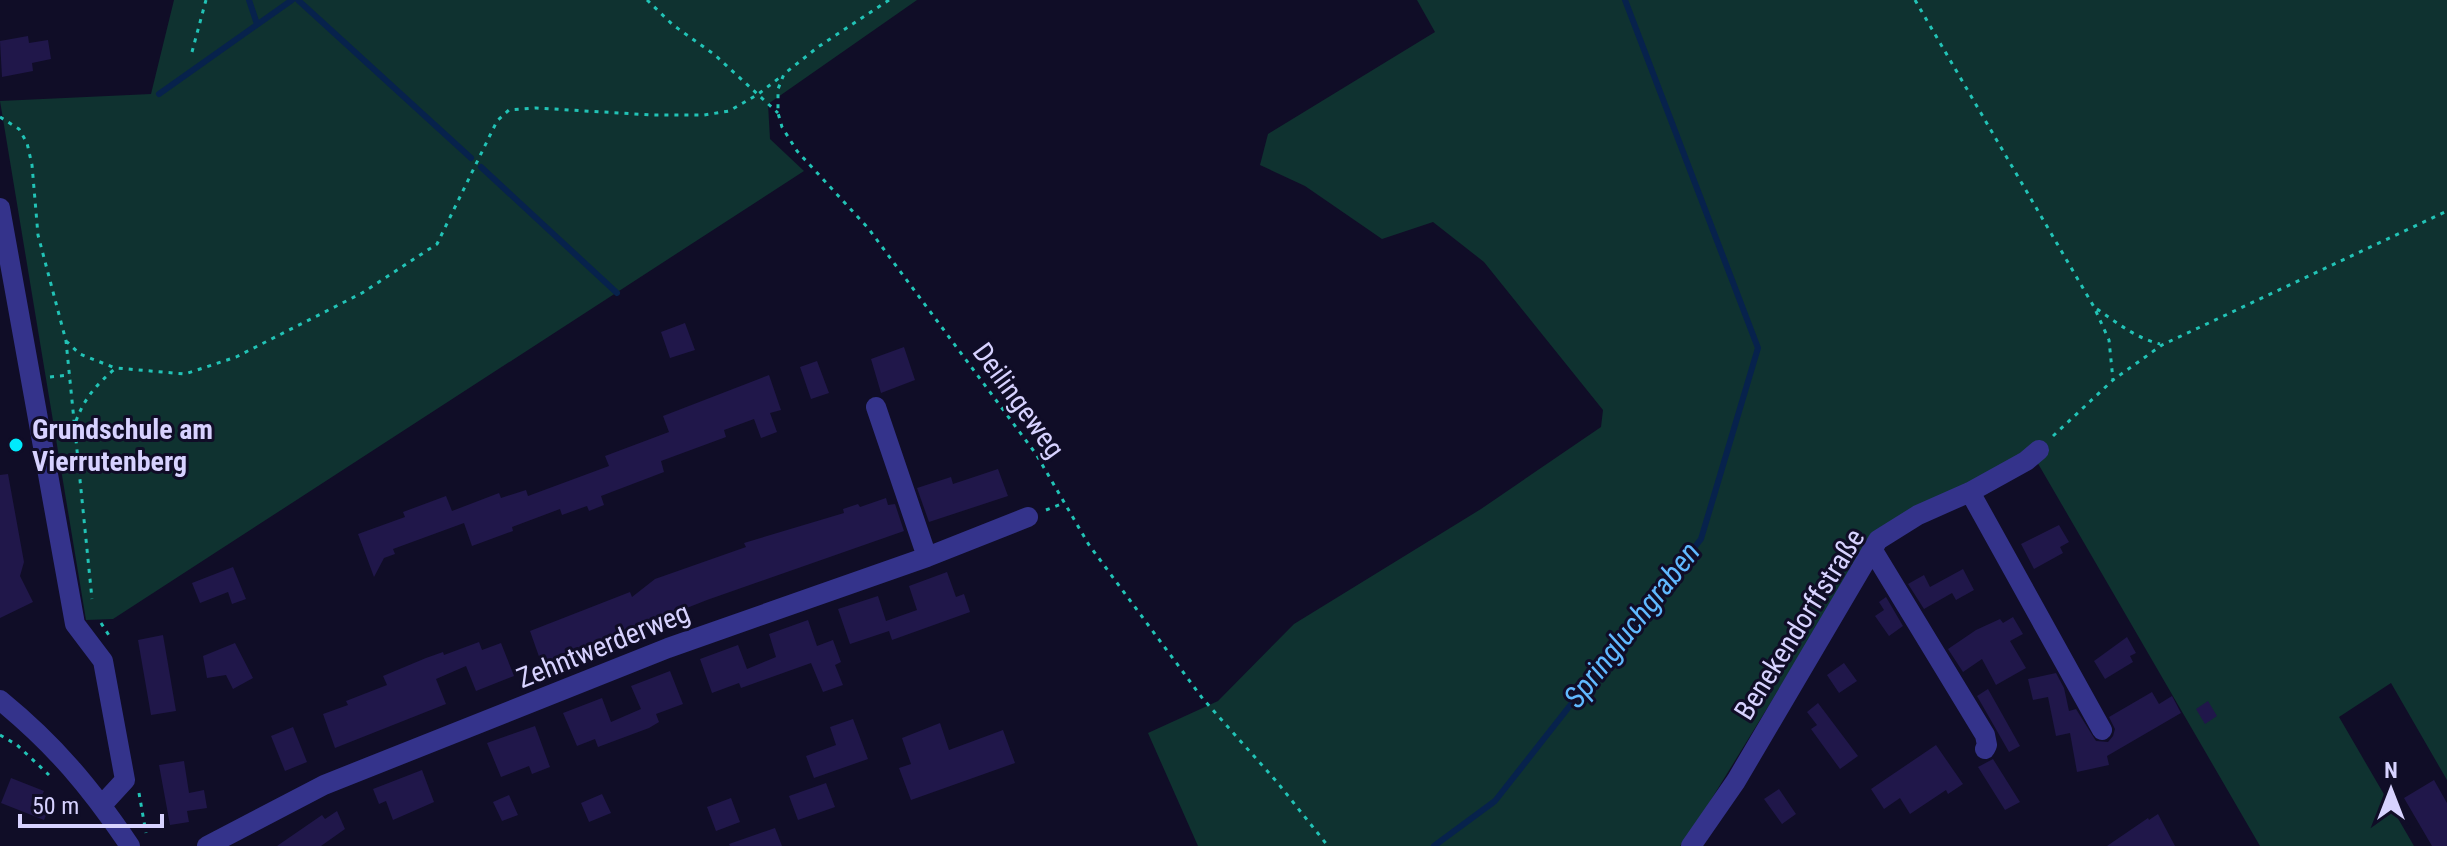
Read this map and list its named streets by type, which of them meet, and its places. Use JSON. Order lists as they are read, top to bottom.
{
  "streets": {
    "street": ["Benekendorffstraße", "Zehntwerderweg"],
    "path": ["Deilingeweg"]
  },
  "water": ["Springluchgraben"],
  "places": ["Grundschule am Vierrutenberg"],
  "scale_bar": "50 m",
  "north": "top"
}
